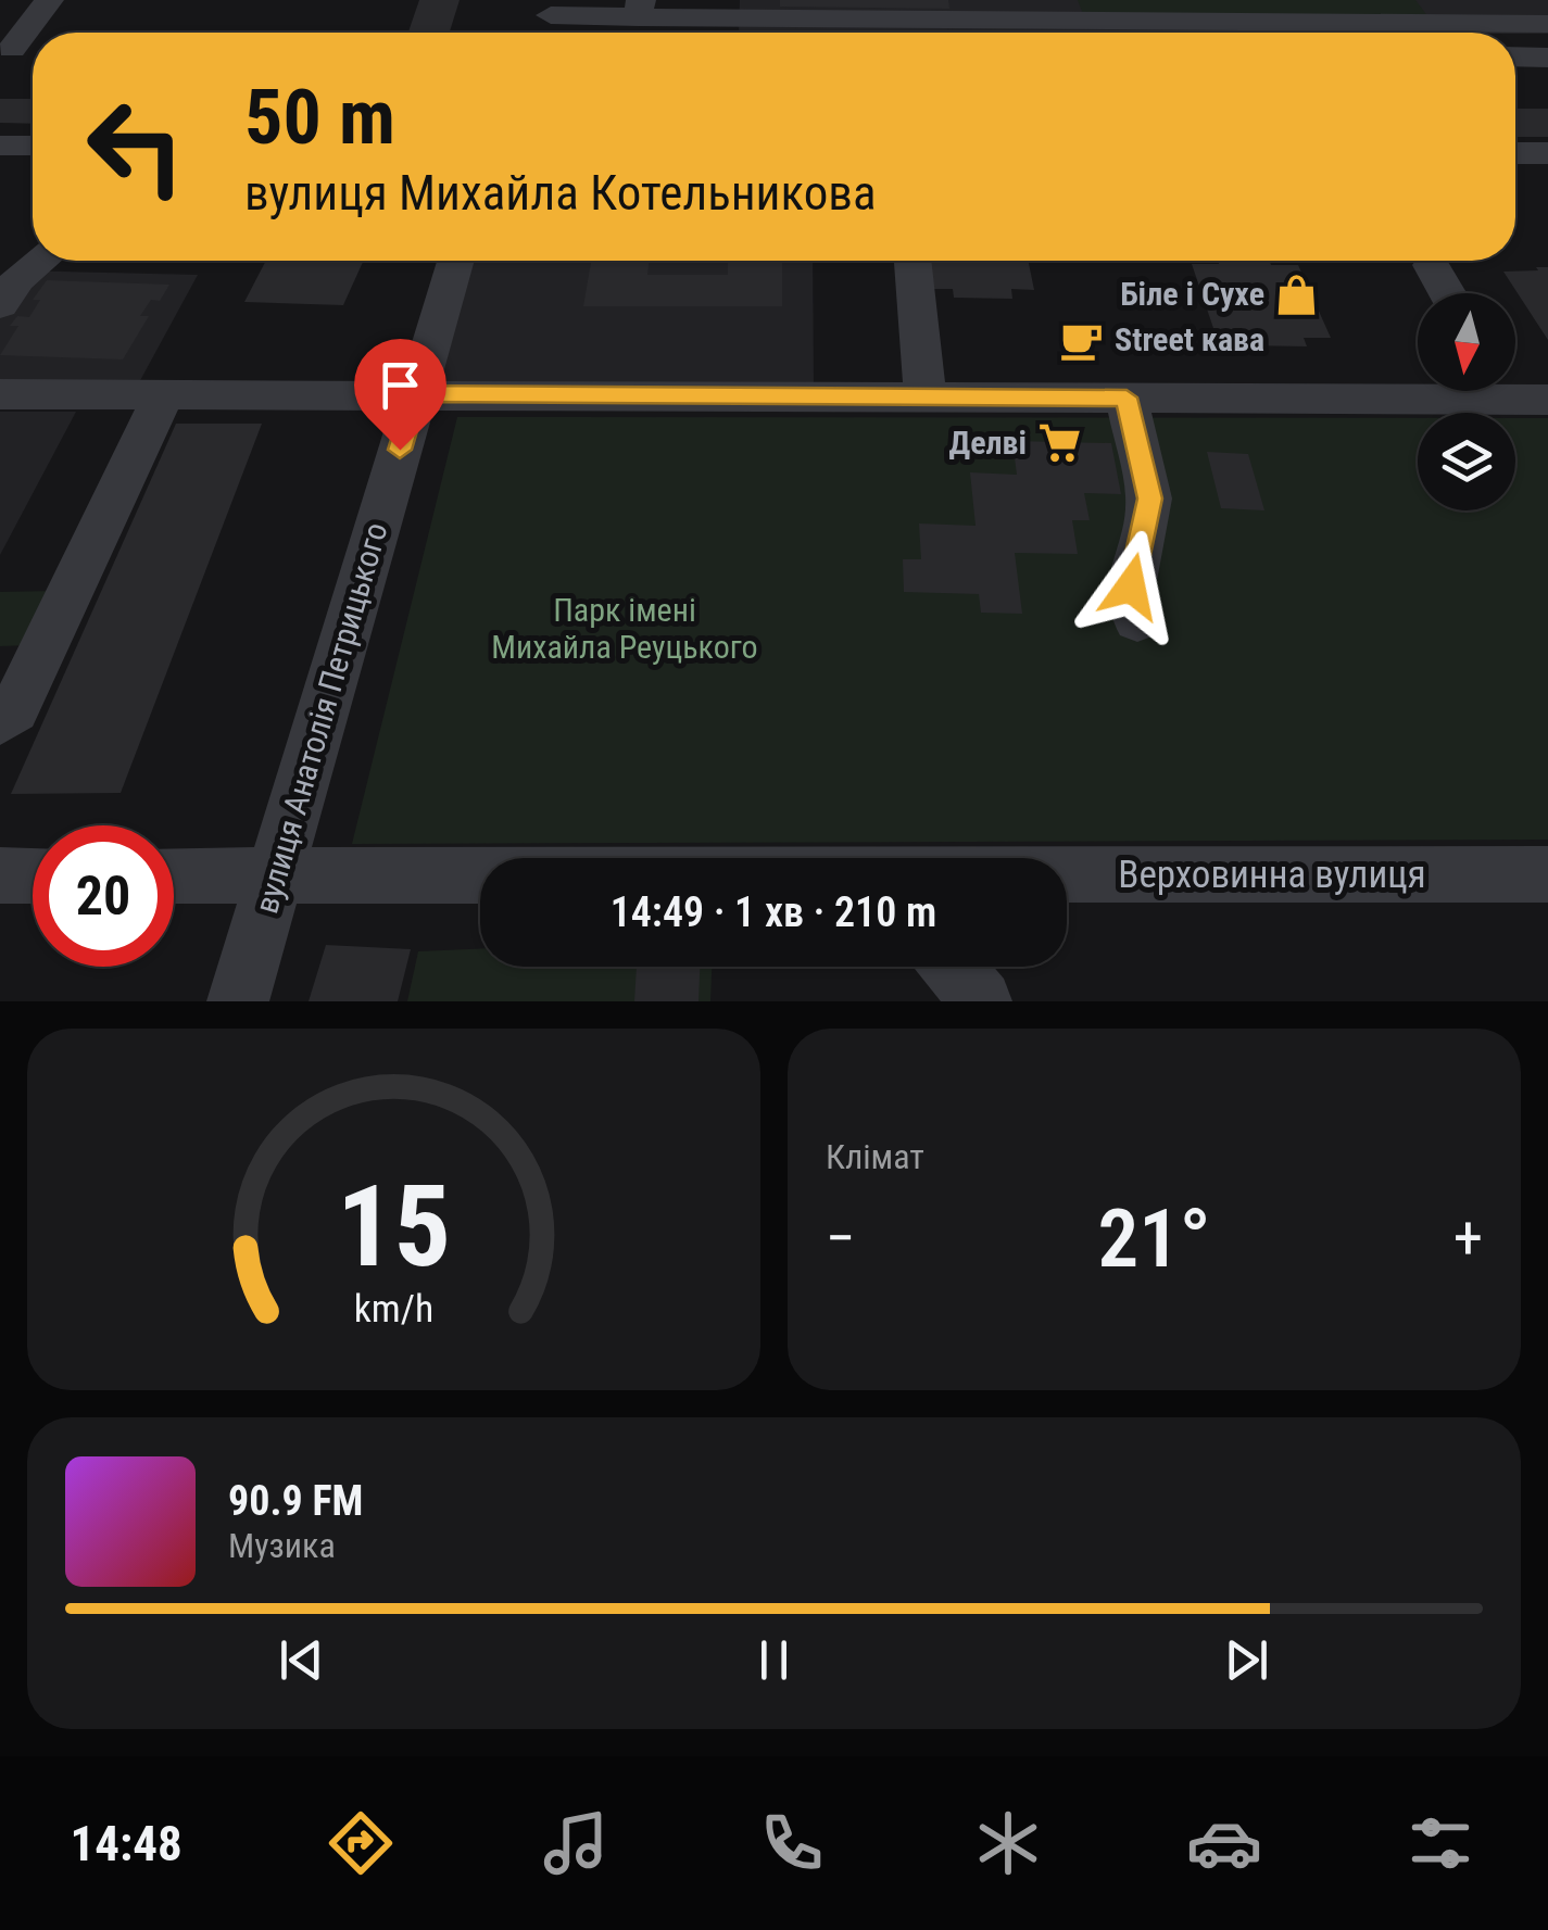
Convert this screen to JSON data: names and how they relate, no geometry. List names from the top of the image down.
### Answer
{
  "streets": {
    "street": ["вулиця Анатолія Петрицького", "Верховинна вулиця"]
  },
  "crossings": [
    ["вулиця Анатолія Петрицького", "Верховинна вулиця"]
  ],
  "parks": ["Парк імені Михайла Реуцького"],
  "places": {
    "shop": ["Біле і Сухе"],
    "cafe": ["Street кава"],
    "supermarket": ["Делві"]
  },
  "north": "bottom",
  "page": {
    "turn": ["50 m", "вулиця Михайла Котельникова"],
    "limit": "20",
    "trip": "14:49 · 1 хв · 210 m",
    "tile": "Клімат",
    "heat": ["−", "21°", "+"],
    "song": ["90.9 FM", "Музика"],
    "tabs": "14:48",
    "gauge": ["15", "km/h"]
  }
}
